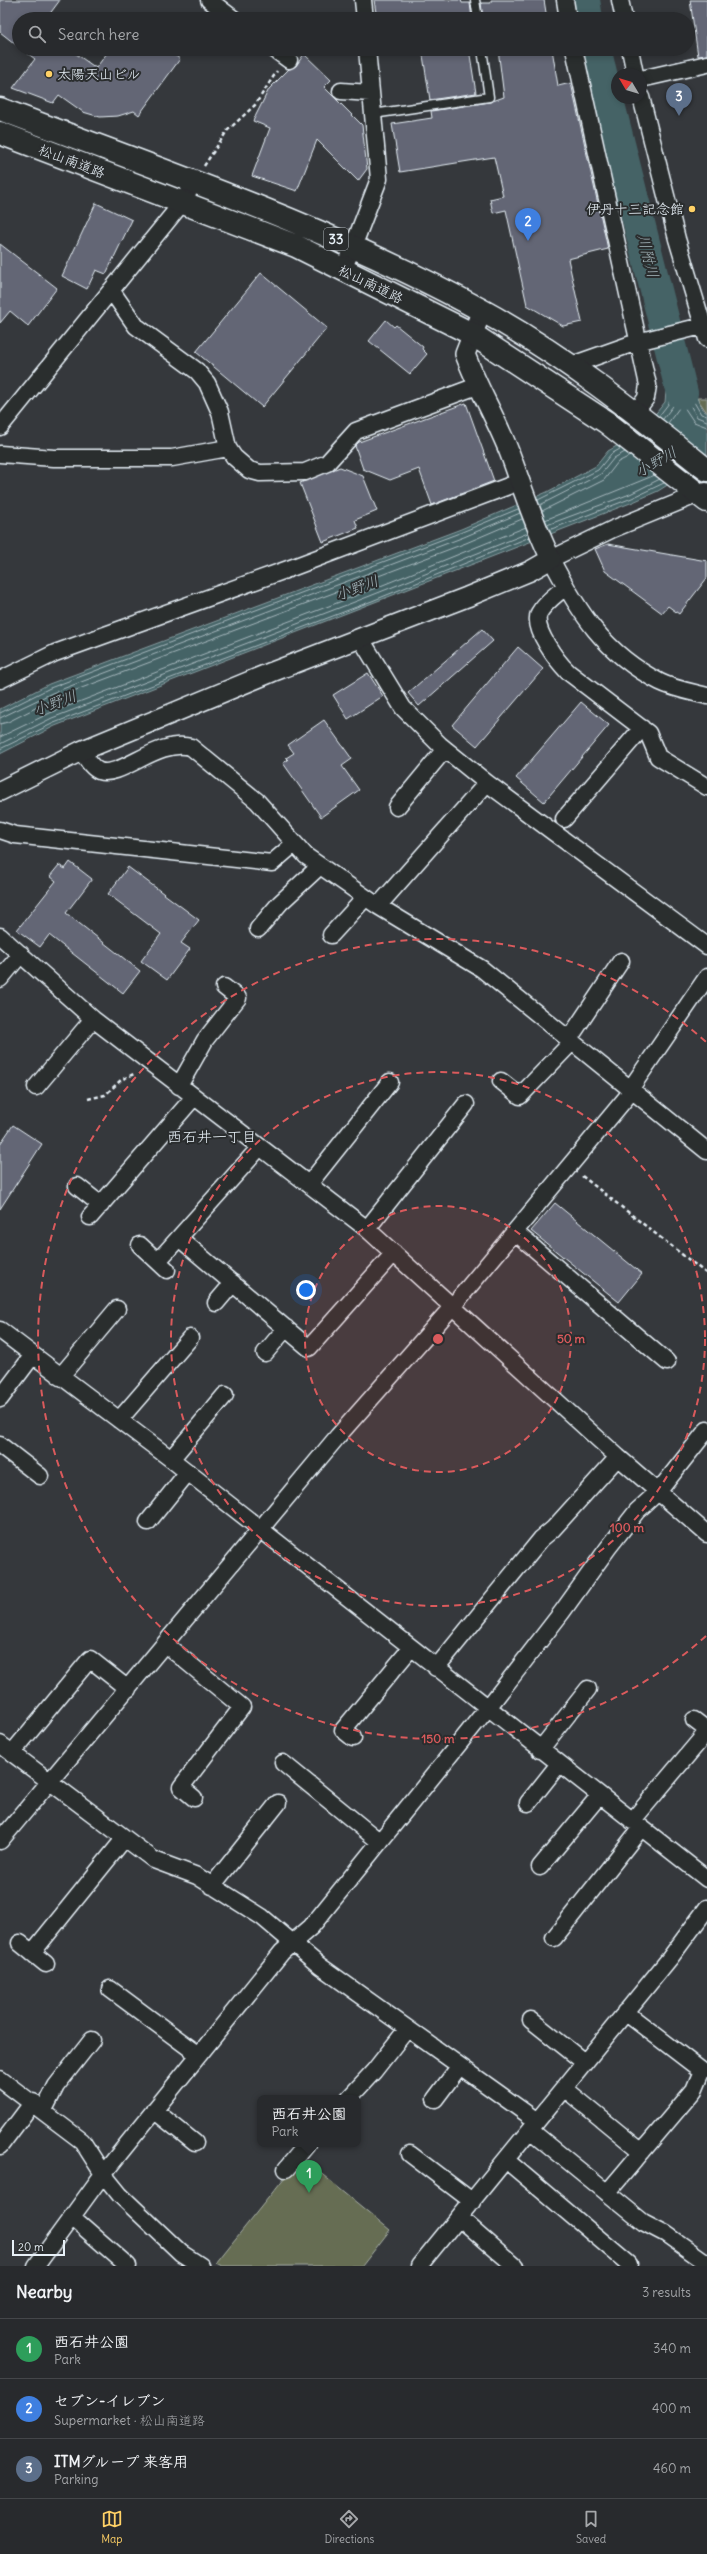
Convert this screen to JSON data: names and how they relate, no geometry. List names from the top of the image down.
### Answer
{
  "streets": {
    "highway": ["松山南道路", "33"]
  },
  "districts": ["西石井一丁目"],
  "water": ["川附川", "小野川"],
  "places": ["太陽天山ビル", "伊丹十三記念館"],
  "scale_bar": "20 m",
  "north": "top left",
  "page": {
    "search": "Search here",
    "pins": ["3", "2", "1"],
    "popup": ["西石井公園", "Park"],
    "scale": "20 m",
    "heading": ["Nearby", "3 results"],
    "list": [
      {
        "mark": "1",
        "name": "西石井公園",
        "note": "Park",
        "value": "340 m"
      },
      {
        "mark": "2",
        "name": "セブン-イレブン",
        "note": "Supermarket · 松山南道路",
        "value": "400 m"
      },
      {
        "mark": "3",
        "name": "ITMグループ 来客用",
        "note": "Parking",
        "value": "460 m"
      }
    ],
    "nav": ["Map", "Directions", "Saved"]
  },
  "rings": ["50 m", "100 m", "150 m"]
}
